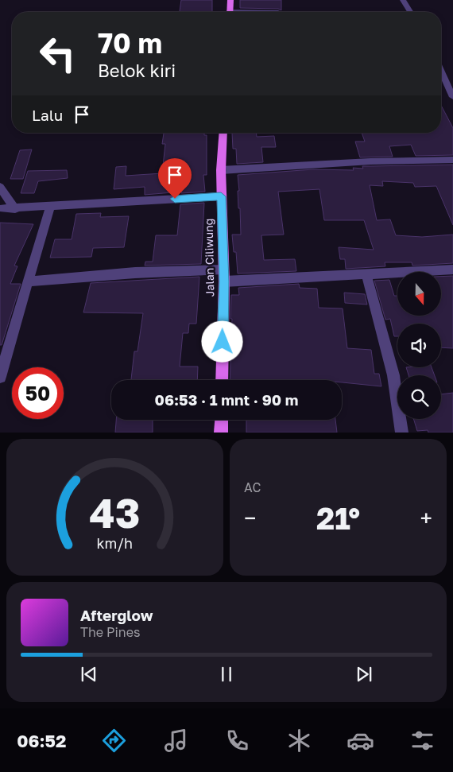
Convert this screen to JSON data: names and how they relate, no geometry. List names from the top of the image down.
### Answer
{
  "streets": {
    "main road": ["Jalan Ciliwung"]
  },
  "north": "bottom",
  "page": {
    "turn": ["70 m", "Belok kiri"],
    "then": "Lalu",
    "limit": "50",
    "trip": "06:53 · 1 mnt · 90 m",
    "tile": "AC",
    "heat": ["−", "21°", "+"],
    "song": ["Afterglow", "The Pines"],
    "tabs": "06:52",
    "gauge": ["43", "km/h"]
  }
}
